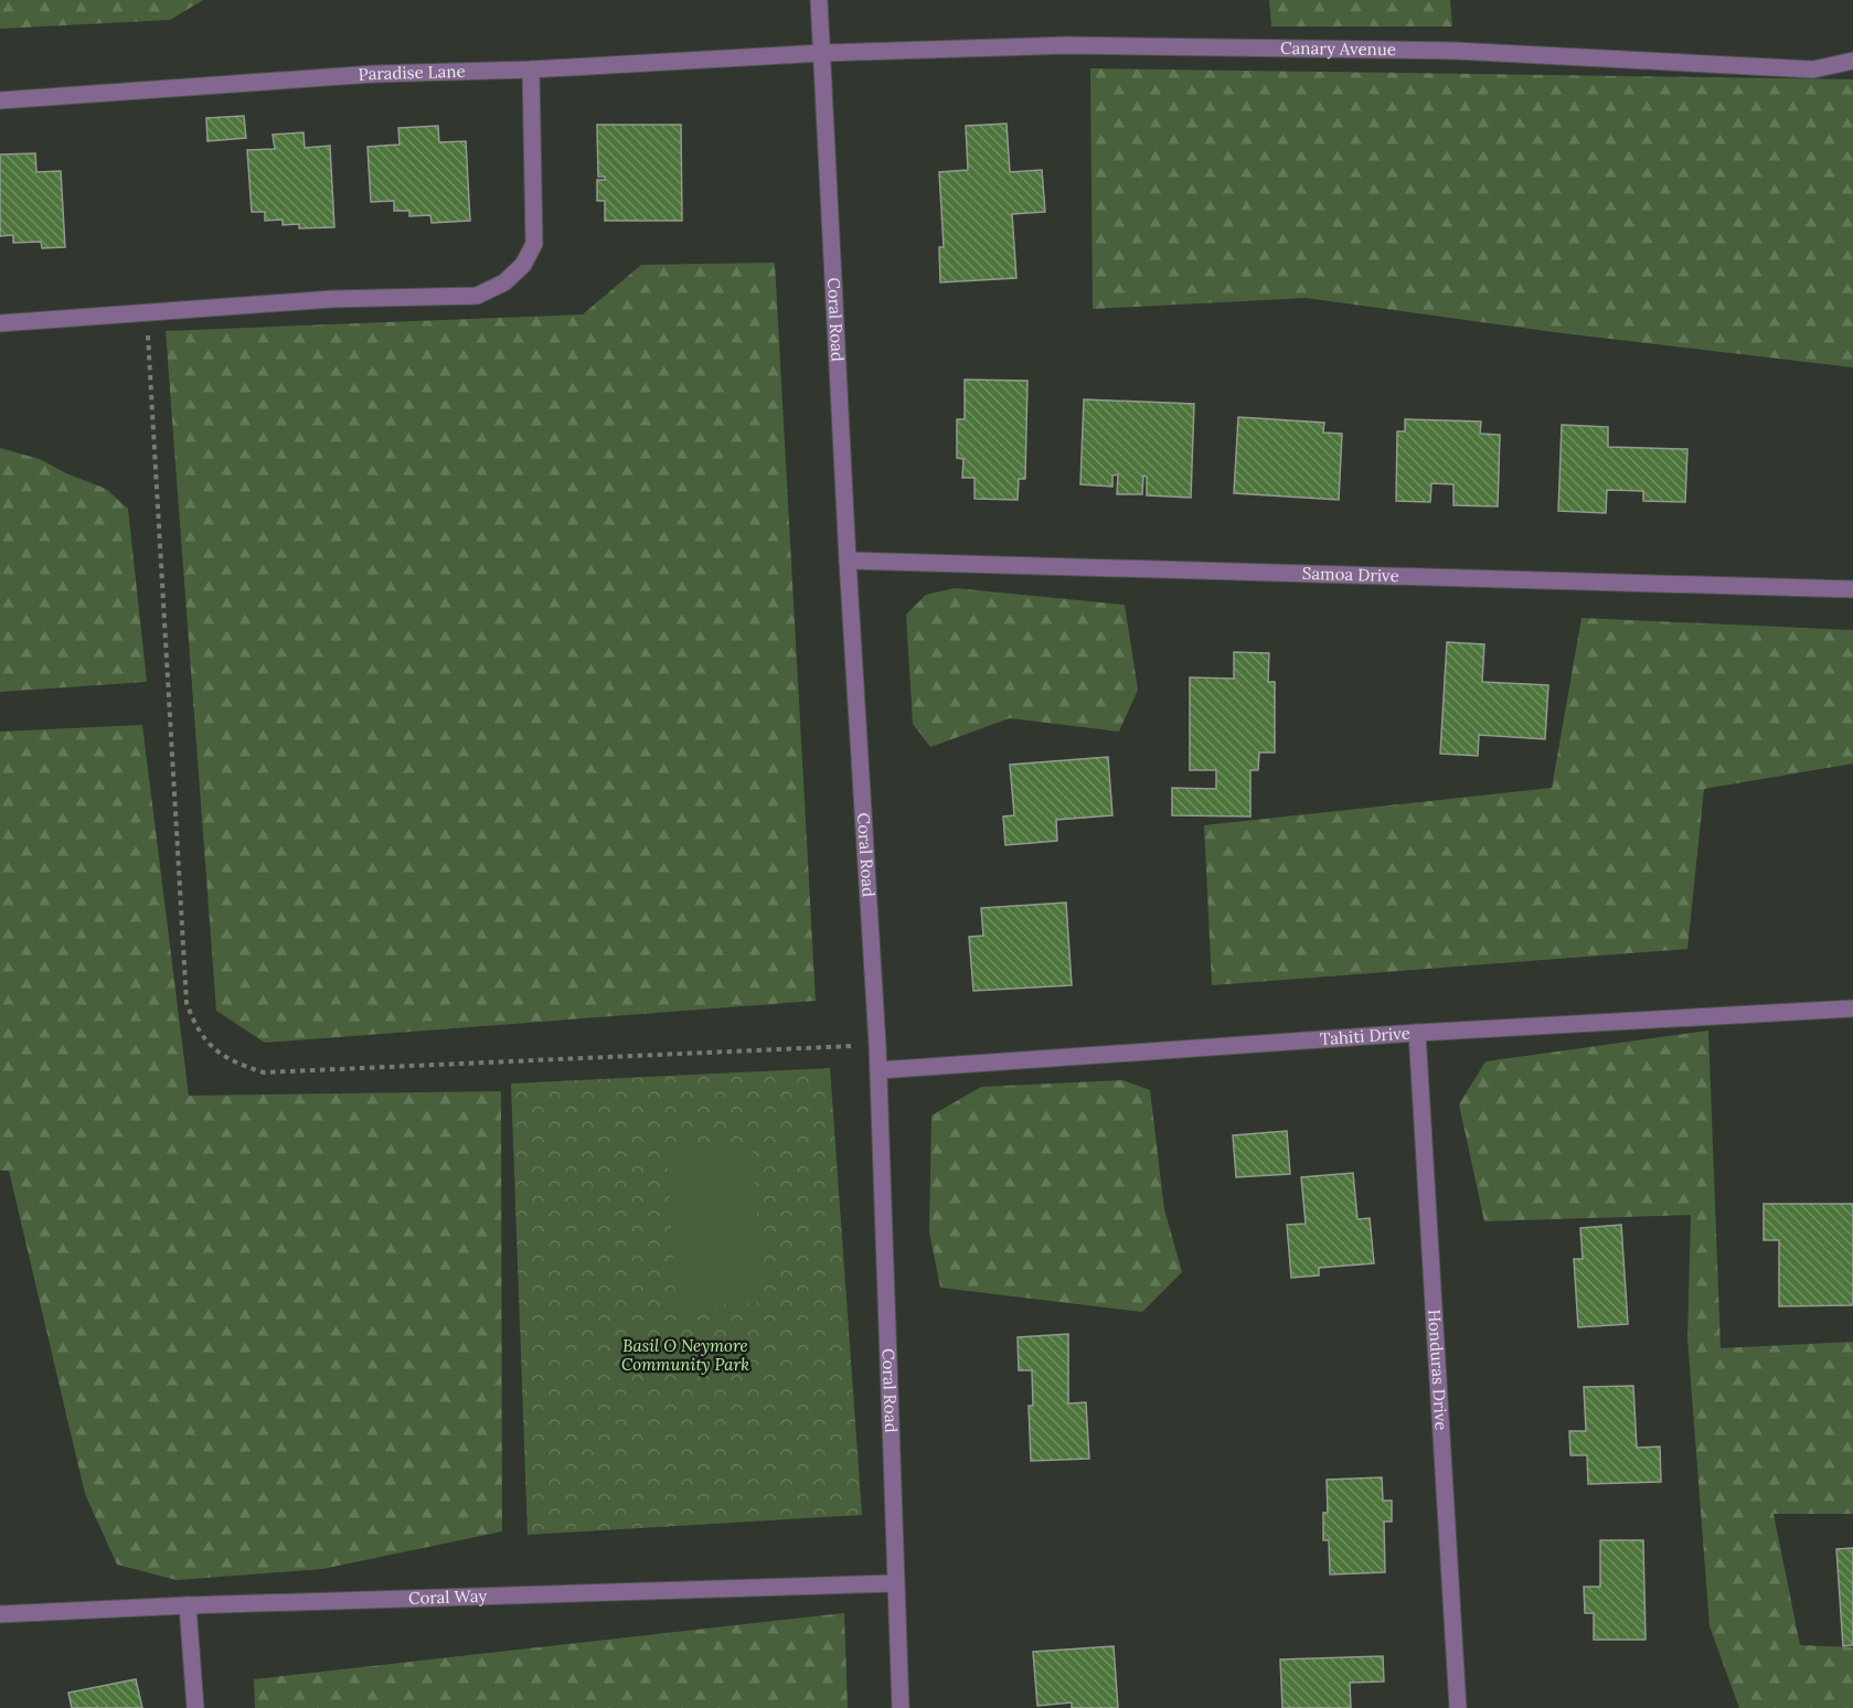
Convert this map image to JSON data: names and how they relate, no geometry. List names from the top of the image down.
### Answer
{
  "streets": {
    "street": [
      "Canary Avenue",
      "Paradise Lane",
      "Coral Road",
      "Samoa Drive",
      "Tahiti Drive",
      "Honduras Drive",
      "Coral Way"
    ]
  },
  "crossings": [
    ["Canary Avenue", "Paradise Lane"],
    ["Canary Avenue", "Coral Road"],
    ["Paradise Lane", "Coral Road"],
    ["Coral Road", "Samoa Drive"],
    ["Coral Road", "Tahiti Drive"],
    ["Coral Road", "Coral Way"],
    ["Tahiti Drive", "Honduras Drive"]
  ],
  "parks": ["Basil O Neymore Community Park"]
}
